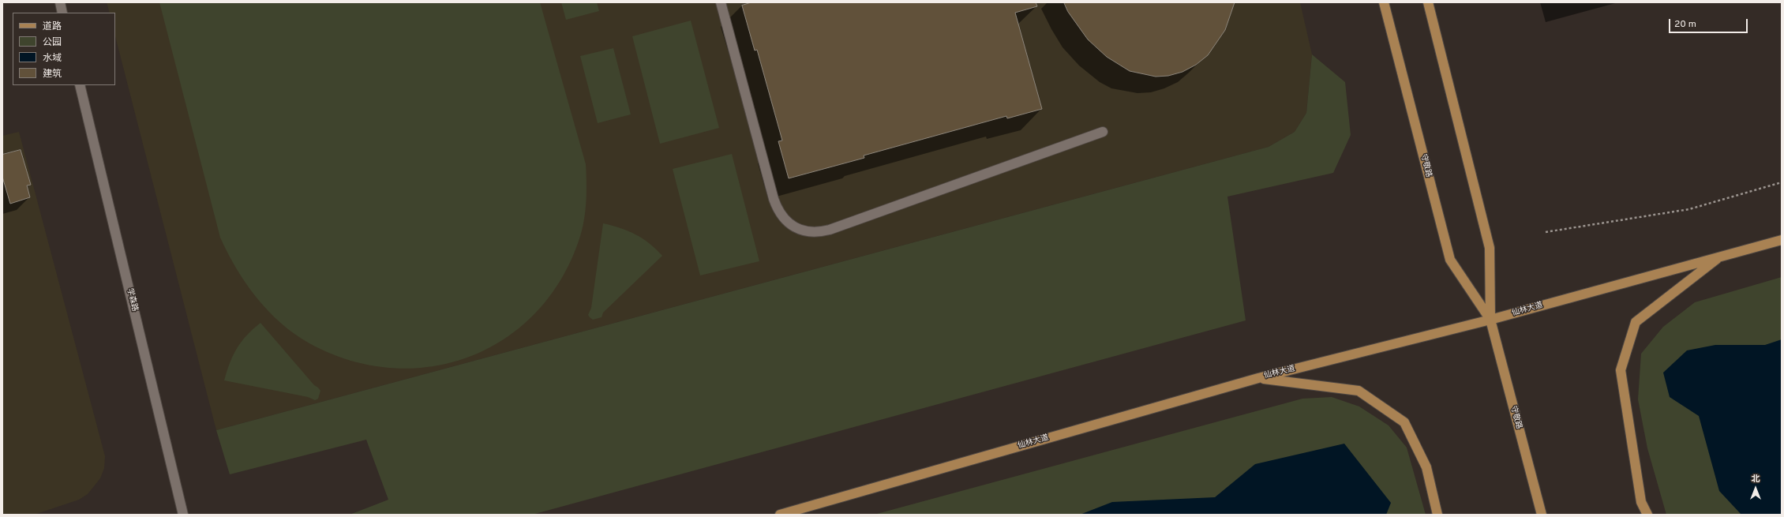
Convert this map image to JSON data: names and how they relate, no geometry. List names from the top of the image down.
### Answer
{
  "streets": {
    "main road": ["守敬路", "仙林大道"],
    "street": ["学森路"]
  },
  "crossings": [
    ["守敬路", "仙林大道"]
  ],
  "legend": [
    "道路",
    "公园",
    "水域",
    "建筑"
  ],
  "scale_bar": "20 m",
  "north": "top"
}
